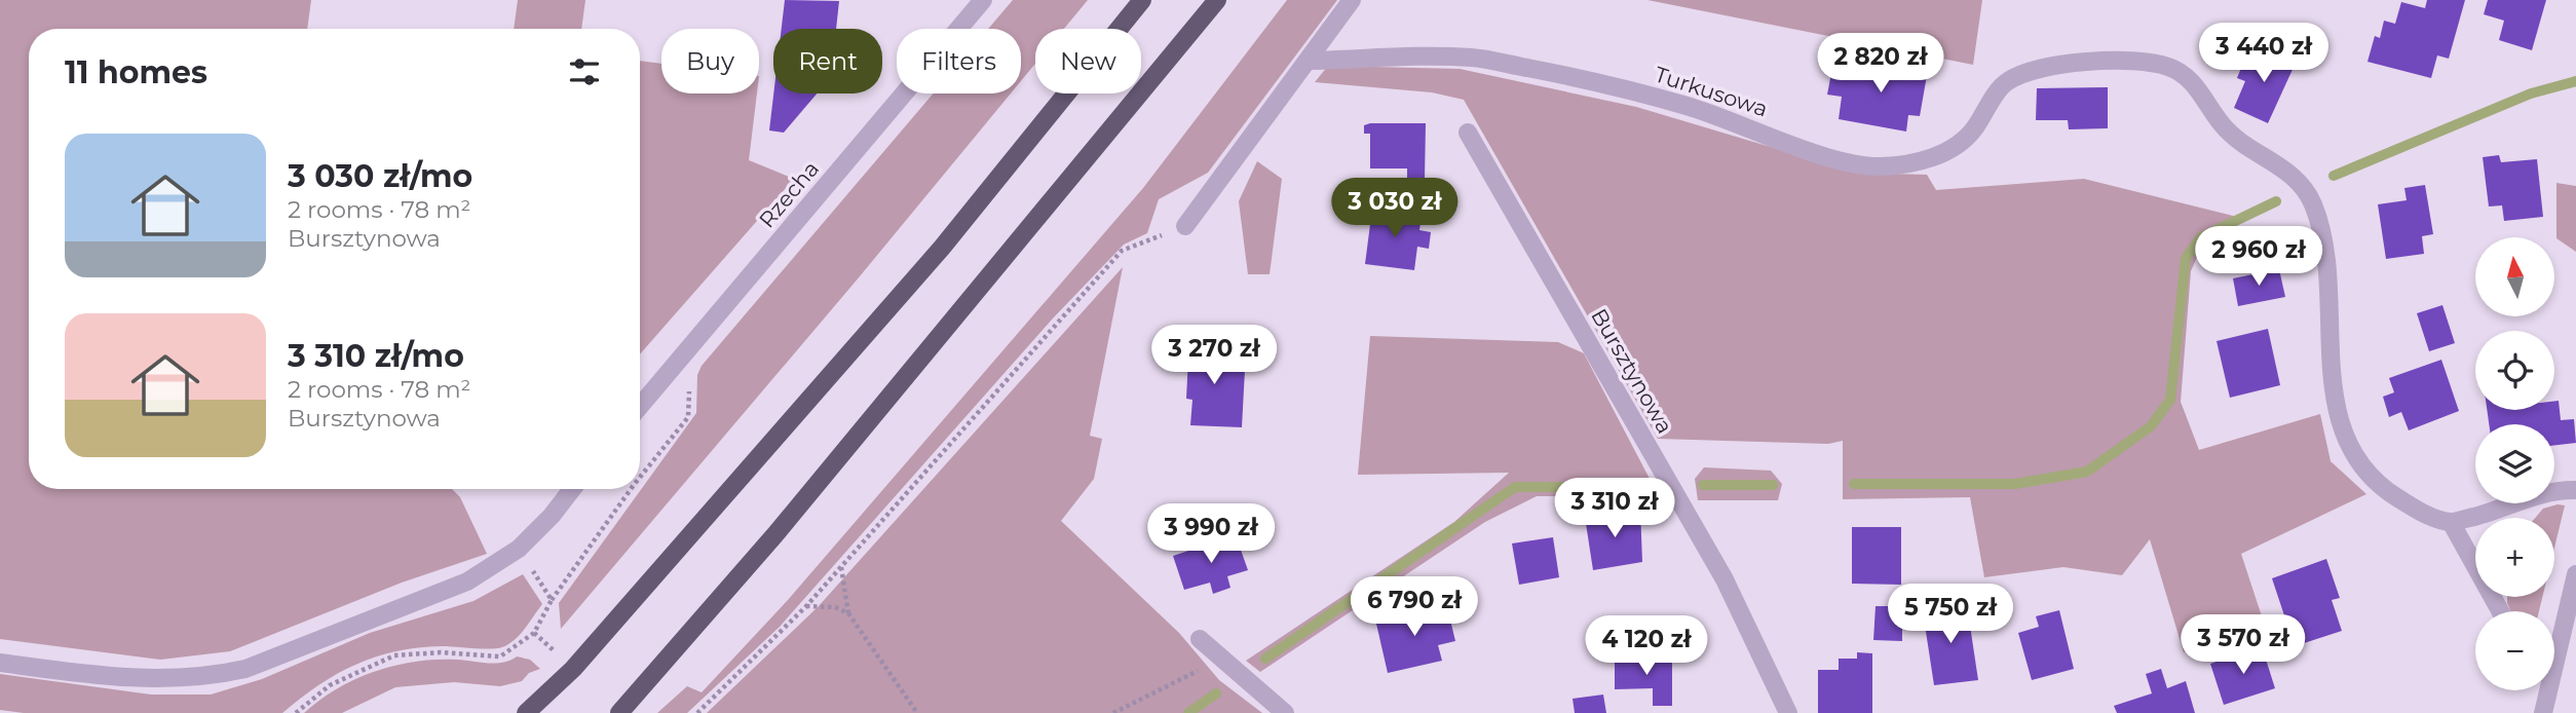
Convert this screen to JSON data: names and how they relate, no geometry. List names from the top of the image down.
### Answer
{
  "streets": {
    "street": ["Turkusowa", "Rzecha", "Bursztynowa"]
  },
  "north": "top",
  "page": {
    "price": [
      "3 440 zł",
      "2 820 zł",
      "3 030 zł",
      "2 960 zł",
      "3 270 zł",
      "3 310 zł",
      "3 990 zł",
      "6 790 zł",
      "5 750 zł",
      "3 570 zł",
      "4 120 zł"
    ],
    "chip": [
      "Buy",
      "Rent",
      "Filters",
      "New"
    ],
    "heading": "11 homes",
    "list": [
      {
        "name": "3 030 zł/mo",
        "note": "2 rooms · 78 m² · Bursztynowa"
      },
      {
        "name": "3 310 zł/mo",
        "note": "2 rooms · 78 m² · Bursztynowa"
      }
    ],
    "map_buttons": ["+", "−"]
  }
}
